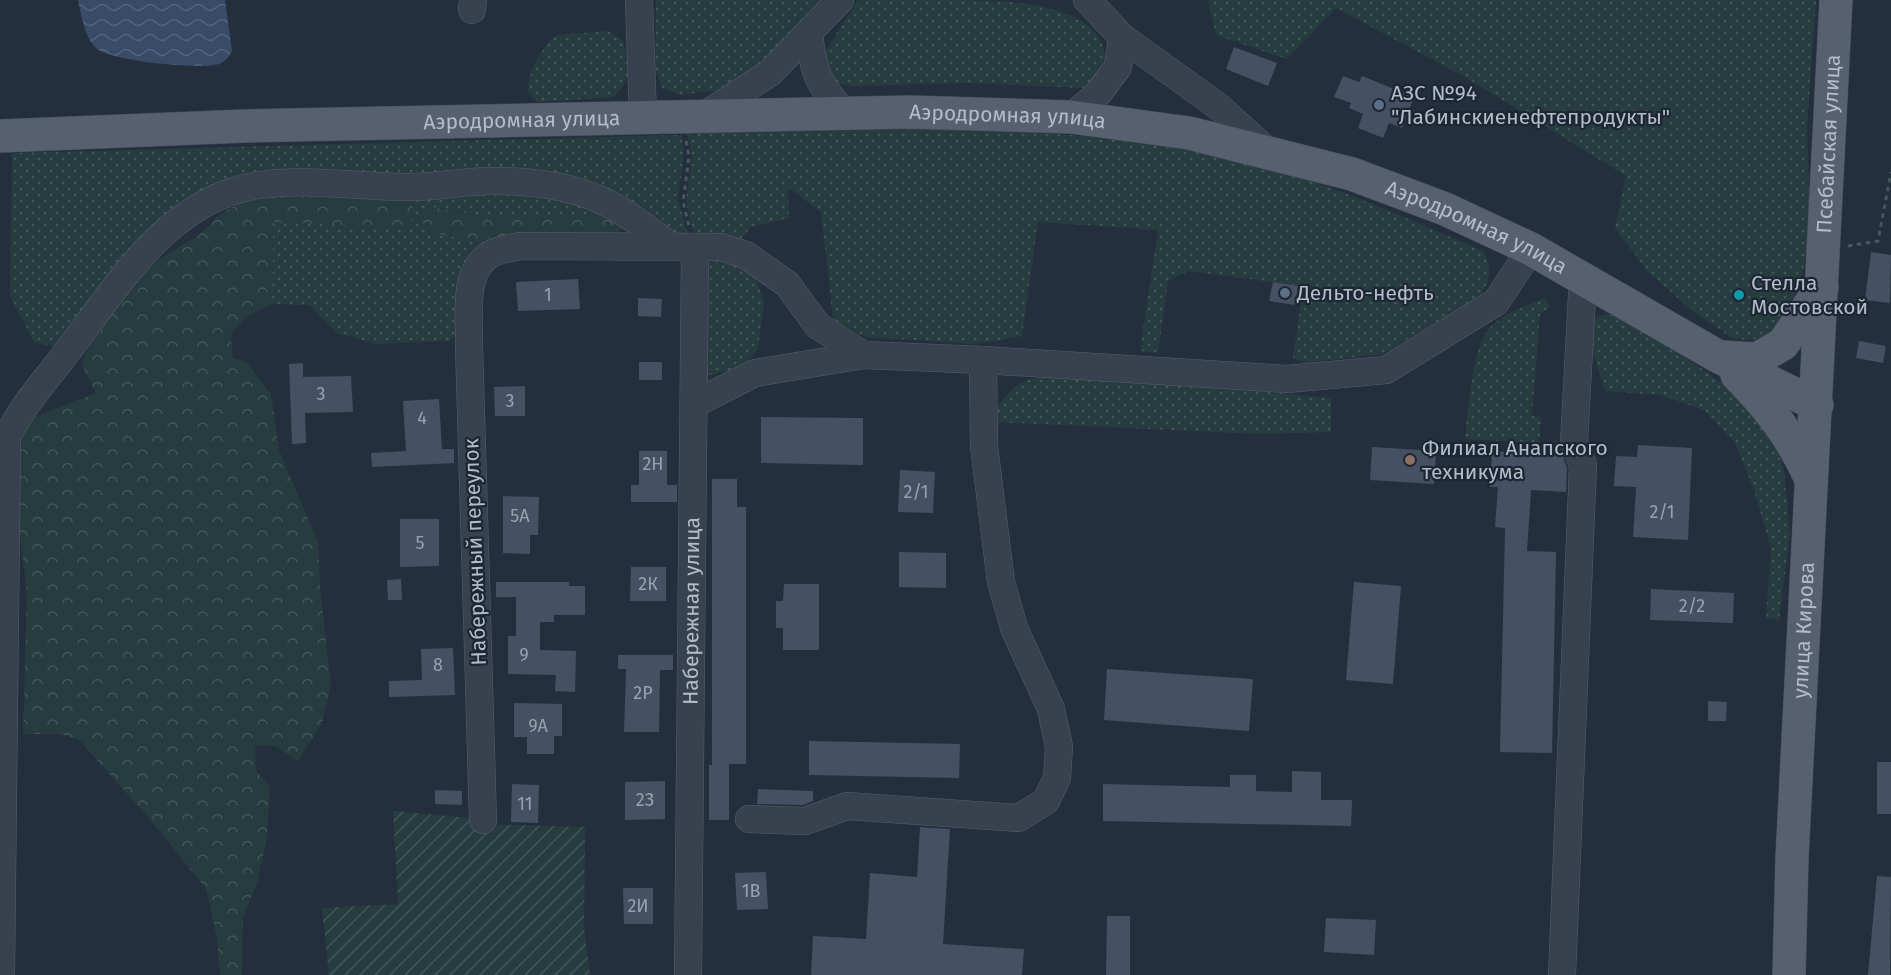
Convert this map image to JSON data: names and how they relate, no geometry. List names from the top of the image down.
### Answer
{
  "streets": {
    "main road": ["Аэродромная улица", "Псебайская улица", "улица Кирова"],
    "street": ["Набережный переулок", "Набережная улица"]
  },
  "crossings": [
    ["Аэродромная улица", "Псебайская улица"],
    ["Аэродромная улица", "улица Кирова"],
    ["Псебайская улица", "улица Кирова"],
    ["Набережный переулок", "Набережная улица"]
  ],
  "places": [
    "АЗС №94 \"Лабинскиенефтепродукты\"",
    "Дельто-нефть",
    "Стелла Мостовской",
    "Филиал Анапского техникума"
  ],
  "house_numbers": [
    "1",
    "3",
    "3",
    "4",
    "2Н",
    "2/1",
    "2/1",
    "5А",
    "5",
    "2К",
    "2/2",
    "9",
    "8",
    "2Р",
    "9А",
    "2З",
    "11",
    "1В",
    "2И"
  ]
}
